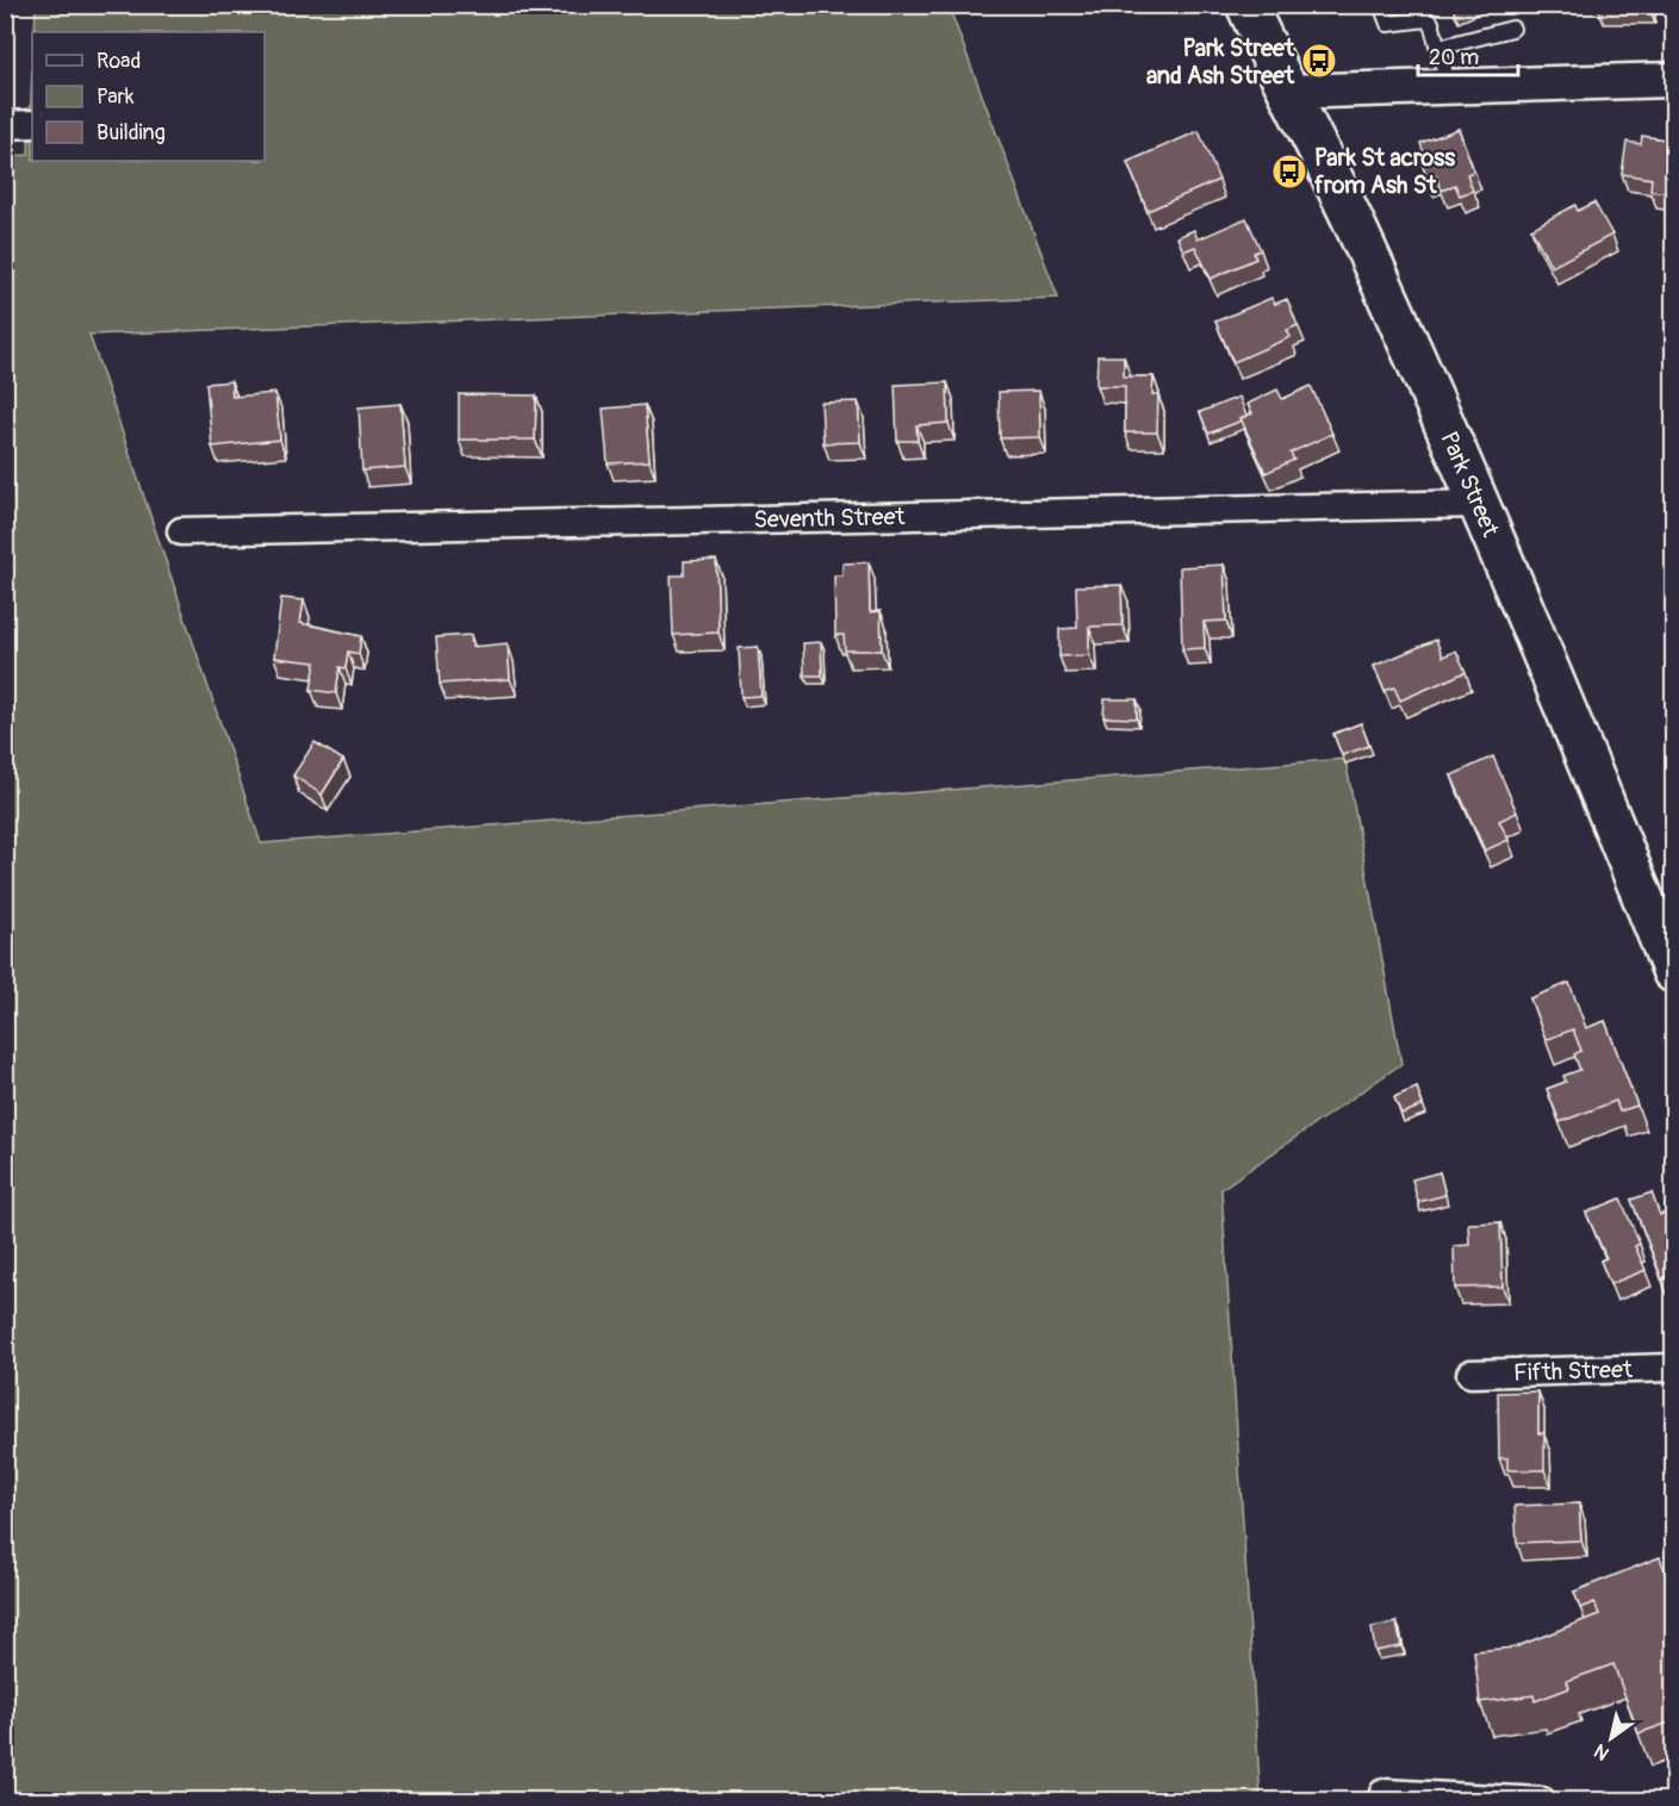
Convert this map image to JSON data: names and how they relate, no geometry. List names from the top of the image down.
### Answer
{
  "streets": {
    "main road": ["Park Street"],
    "street": ["Seventh Street", "Fifth Street"]
  },
  "crossings": [
    ["Park Street", "Seventh Street"]
  ],
  "places": {
    "bus stop": ["Park Street and Ash Street", "Park St across from Ash St"]
  },
  "legend": ["Road", "Park", "Building"],
  "scale_bar": "20 m",
  "north": "bottom left"
}
